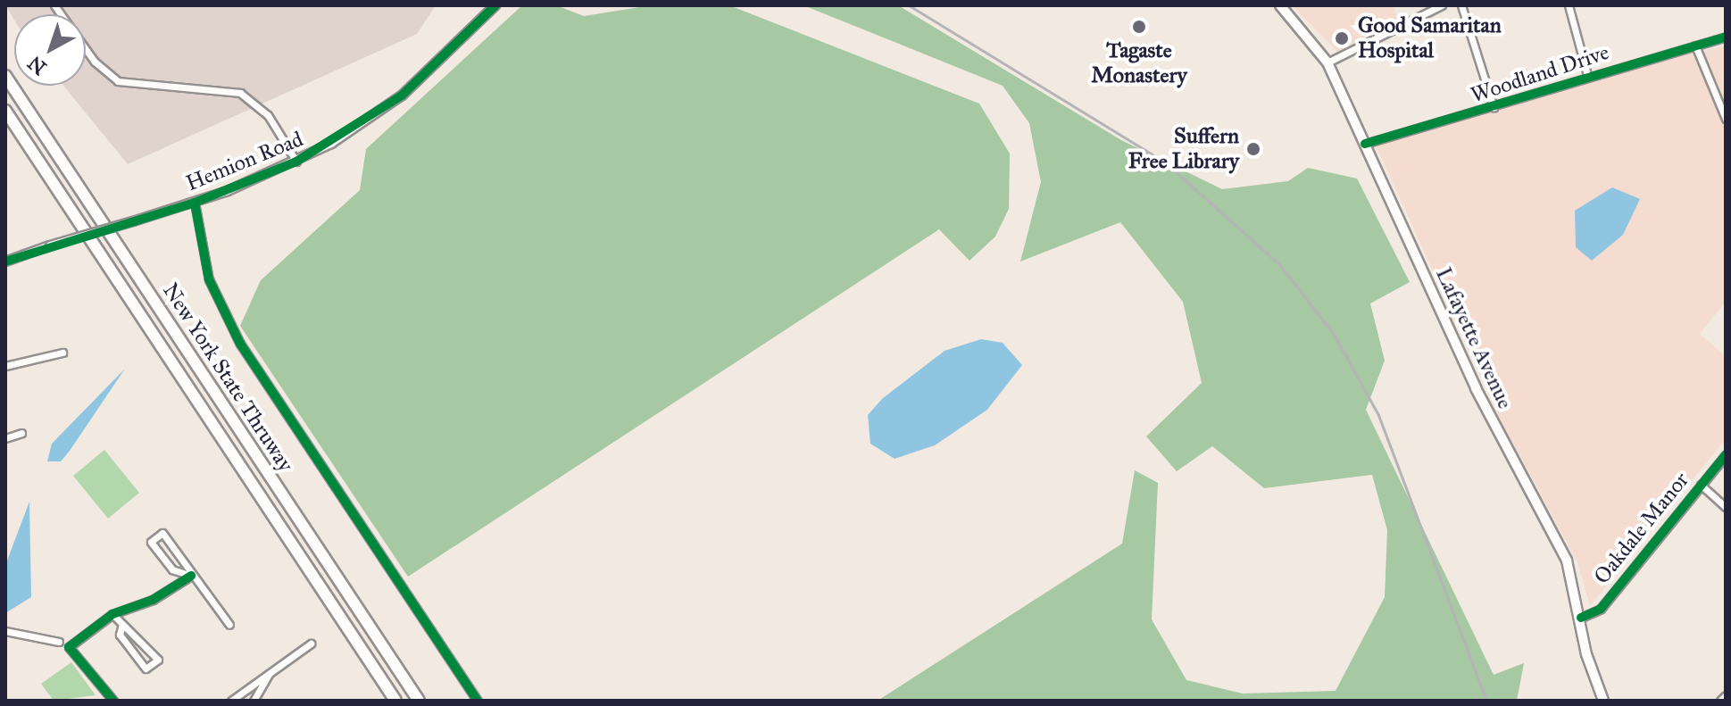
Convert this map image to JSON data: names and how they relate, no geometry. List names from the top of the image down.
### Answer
{
  "streets": {
    "highway": ["New York State Thruway"],
    "main road": ["Lafayette Avenue"],
    "street": ["Woodland Drive", "Hemion Road", "Oakdale Manor"]
  },
  "crossings": [
    ["Woodland Drive", "Lafayette Avenue"],
    ["Lafayette Avenue", "Oakdale Manor"]
  ],
  "places": ["Tagaste Monastery", "Good Samaritan Hospital", "Suffern Free Library"],
  "north": "bottom left"
}
